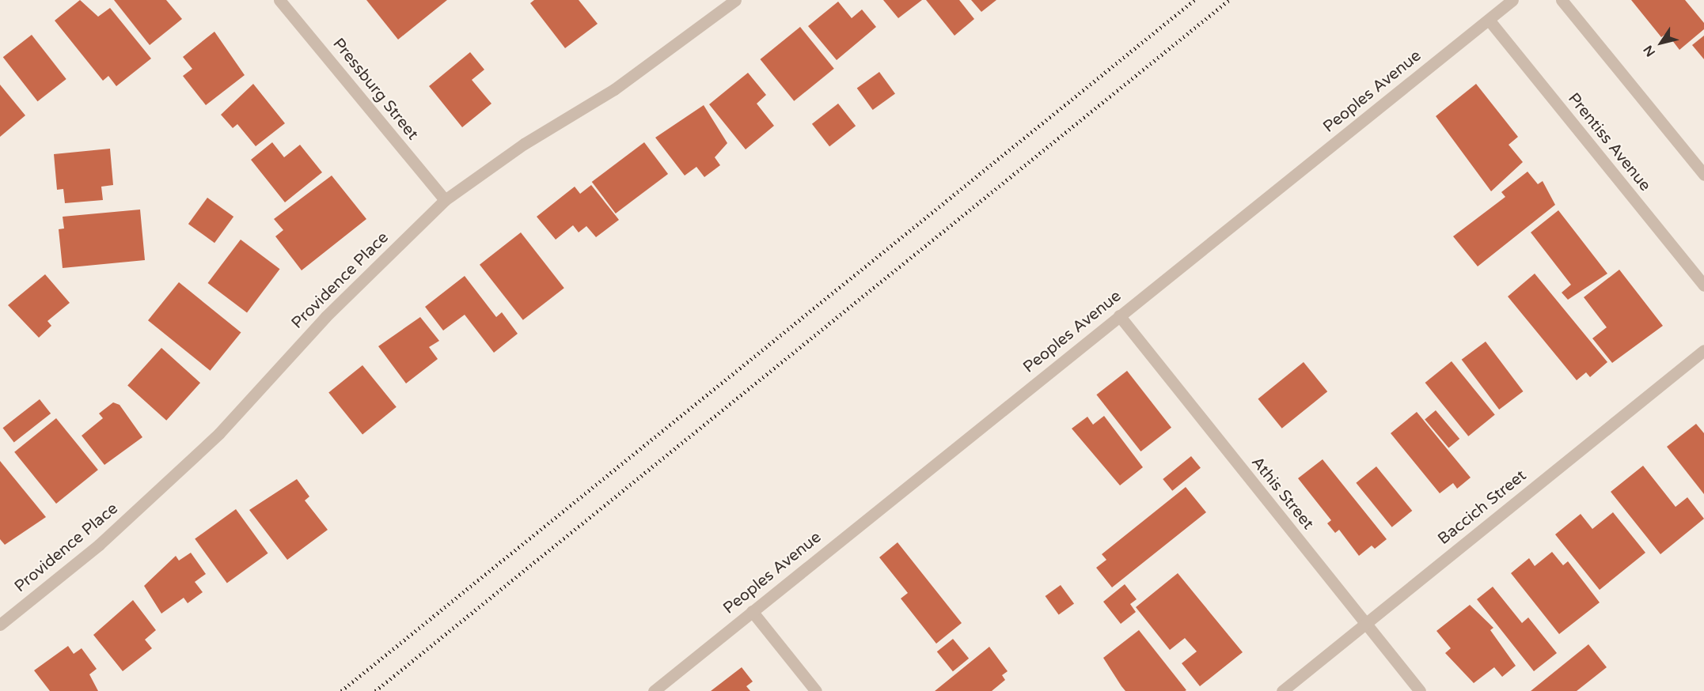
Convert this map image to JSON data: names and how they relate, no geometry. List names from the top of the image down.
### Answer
{
  "streets": {
    "street": [
      "Pressburg Street",
      "Peoples Avenue",
      "Prentiss Avenue",
      "Providence Place",
      "Athis Street",
      "Baccich Street"
    ]
  },
  "crossings": [
    ["Pressburg Street", "Providence Place"],
    ["Peoples Avenue", "Prentiss Avenue"],
    ["Peoples Avenue", "Athis Street"],
    ["Athis Street", "Baccich Street"]
  ],
  "north": "bottom left"
}
